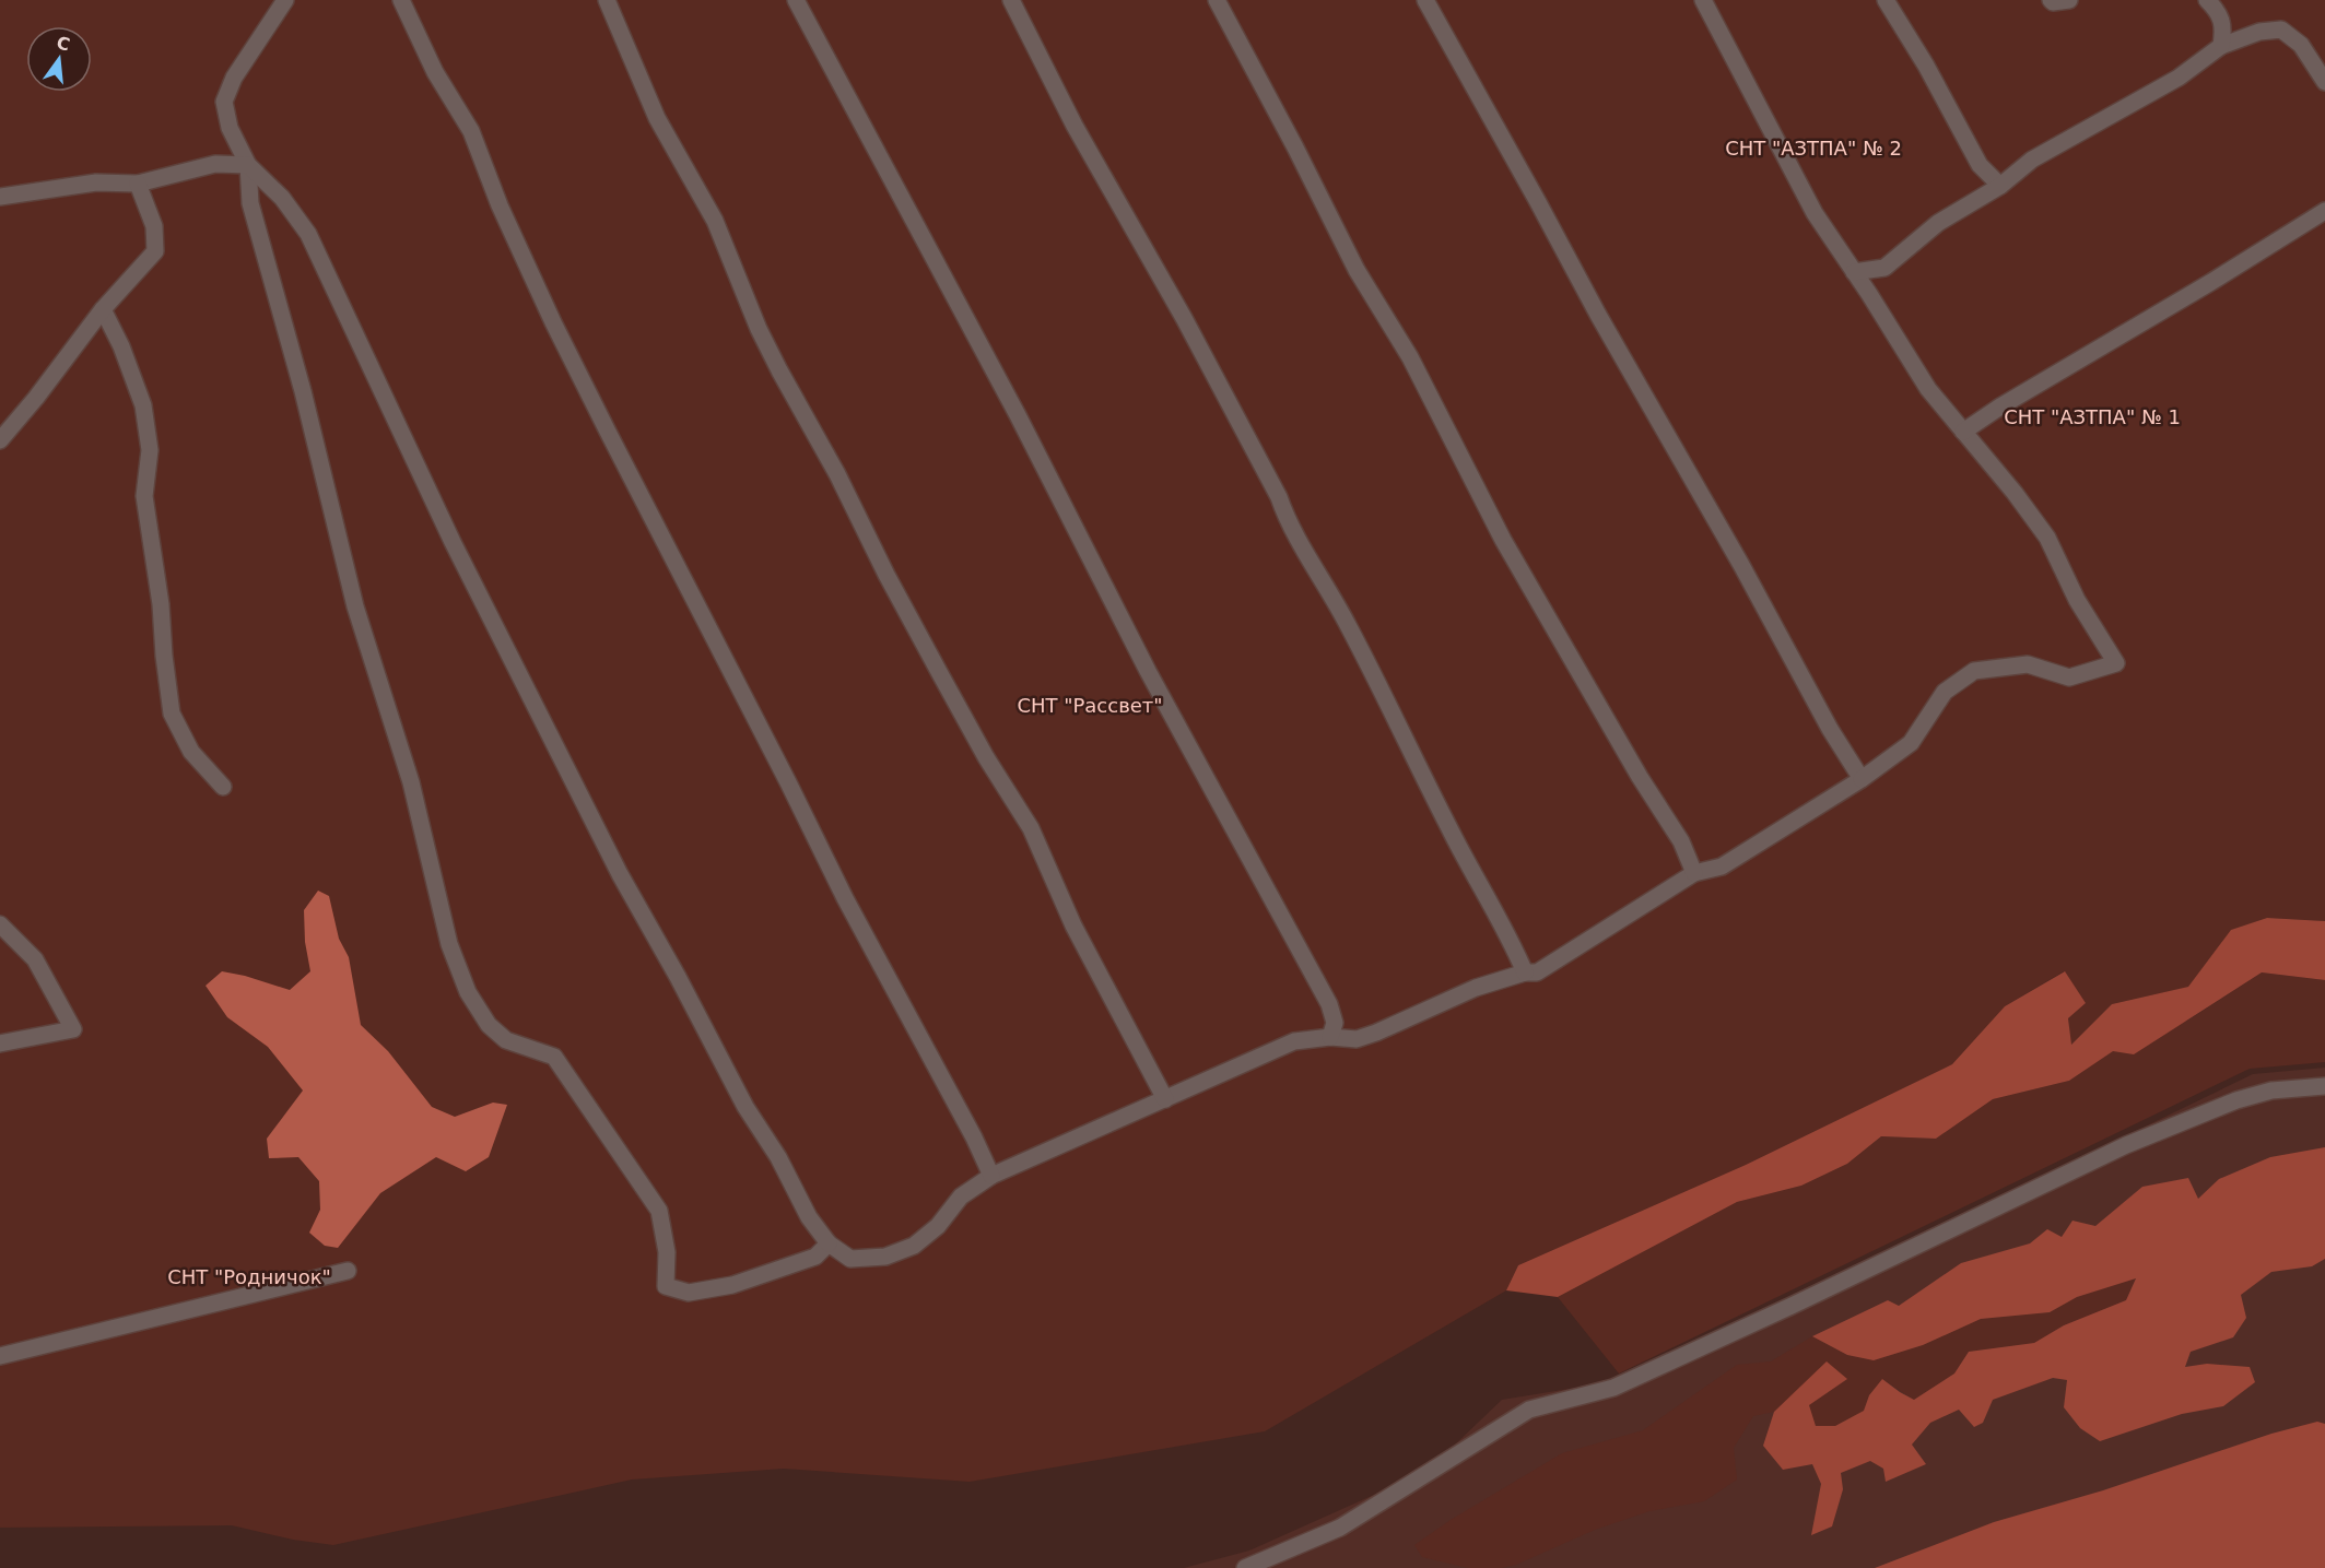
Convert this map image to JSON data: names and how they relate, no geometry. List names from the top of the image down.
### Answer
{
  "parks": [
    "СНТ \"АЗТПА\" № 2",
    "СНТ \"АЗТПА\" № 1",
    "СНТ \"Рассвет\"",
    "СНТ \"Родничок\""
  ],
  "north": "top"
}
